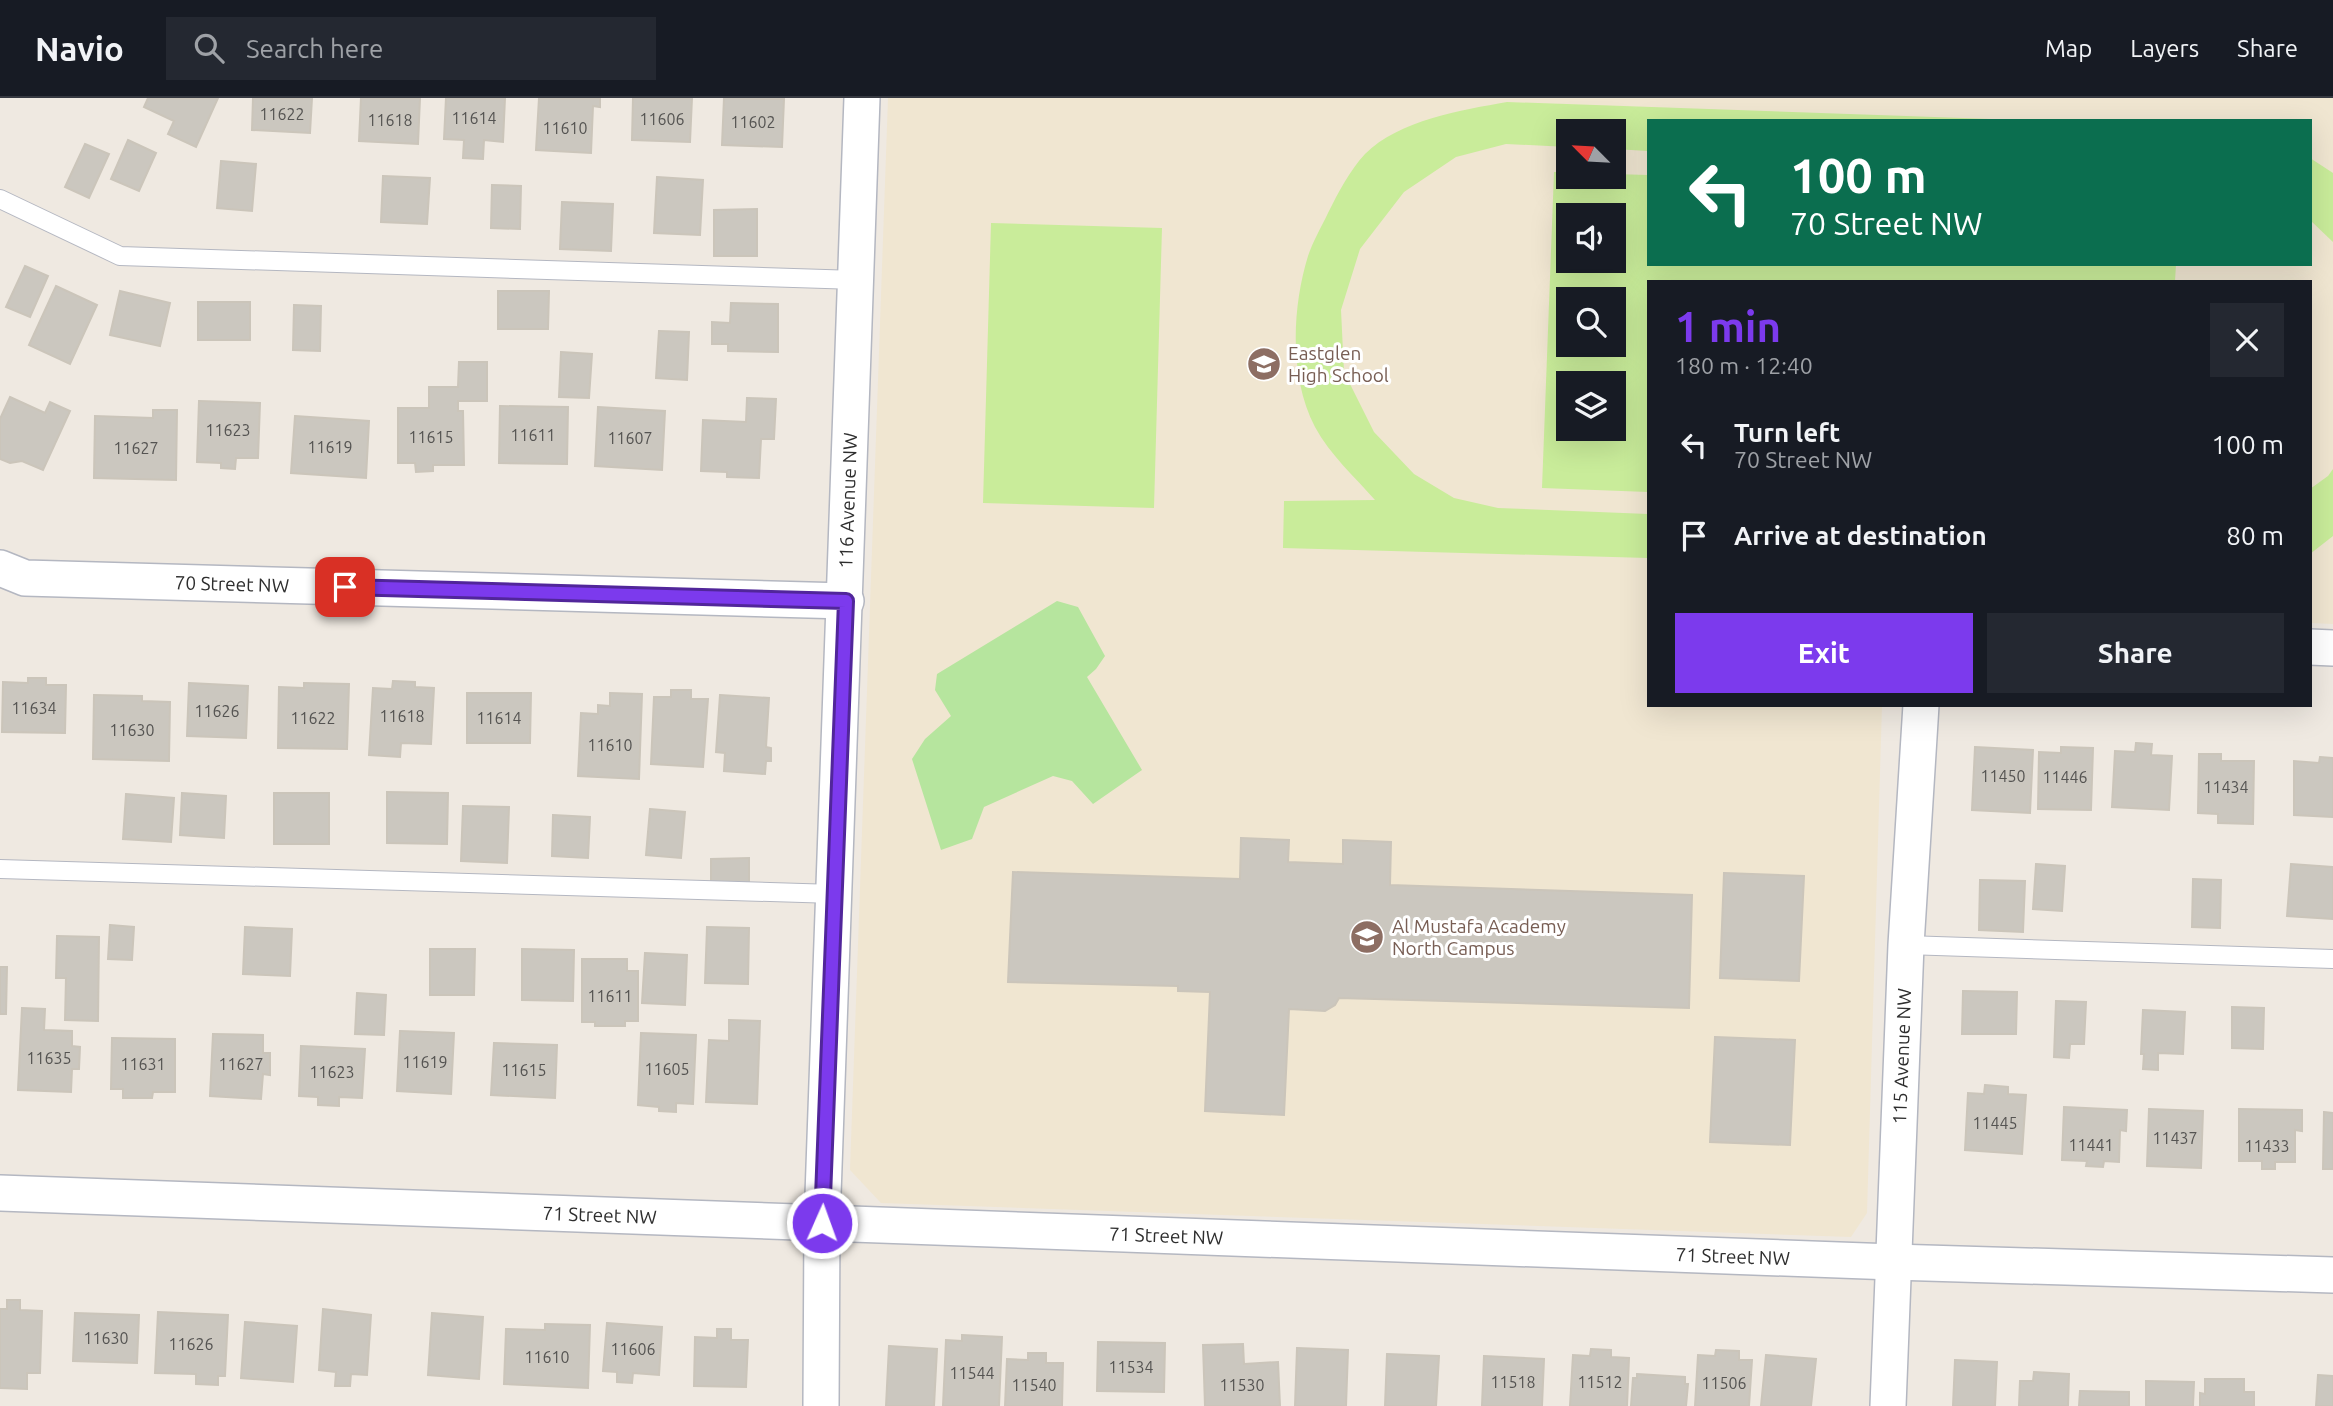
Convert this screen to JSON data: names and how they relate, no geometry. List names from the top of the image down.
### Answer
{
  "streets": {
    "street": [
      "116 Avenue NW",
      "70 Street NW",
      "115 Avenue NW",
      "71 Street NW"
    ]
  },
  "crossings": [
    ["116 Avenue NW", "70 Street NW"],
    ["116 Avenue NW", "71 Street NW"],
    ["115 Avenue NW", "71 Street NW"]
  ],
  "places": {
    "school or university": ["Eastglen High School", "Al Mustafa Academy North Campus"]
  },
  "house_numbers": [
    "11622",
    "11614",
    "11606",
    "11618",
    "11602",
    "11610",
    "11623",
    "11611",
    "11615",
    "11607",
    "11619",
    "11627",
    "11634",
    "11626",
    "11618",
    "11622",
    "11614",
    "11630",
    "11610",
    "11450",
    "11446",
    "11434",
    "11611",
    "11635",
    "11619",
    "11631",
    "11627",
    "11605",
    "11615",
    "11623",
    "11445",
    "11437",
    "11441",
    "11433",
    "11630",
    "11626",
    "11606",
    "11610",
    "11534",
    "11544",
    "11518",
    "11512",
    "11506",
    "11540",
    "11530"
  ],
  "north": "top left",
  "page": {
    "header": "Navio",
    "search": "Search here",
    "nav": ["Map", "Layers", "Share"],
    "turn": ["100 m", "70 Street NW"],
    "heading": ["1 min", "180 m · 12:40"],
    "list": [
      {
        "name": "Turn left",
        "note": "70 Street NW",
        "value": "100 m"
      },
      {
        "name": "Arrive at destination",
        "value": "80 m"
      }
    ],
    "buttons": ["Exit", "Share"]
  }
}
